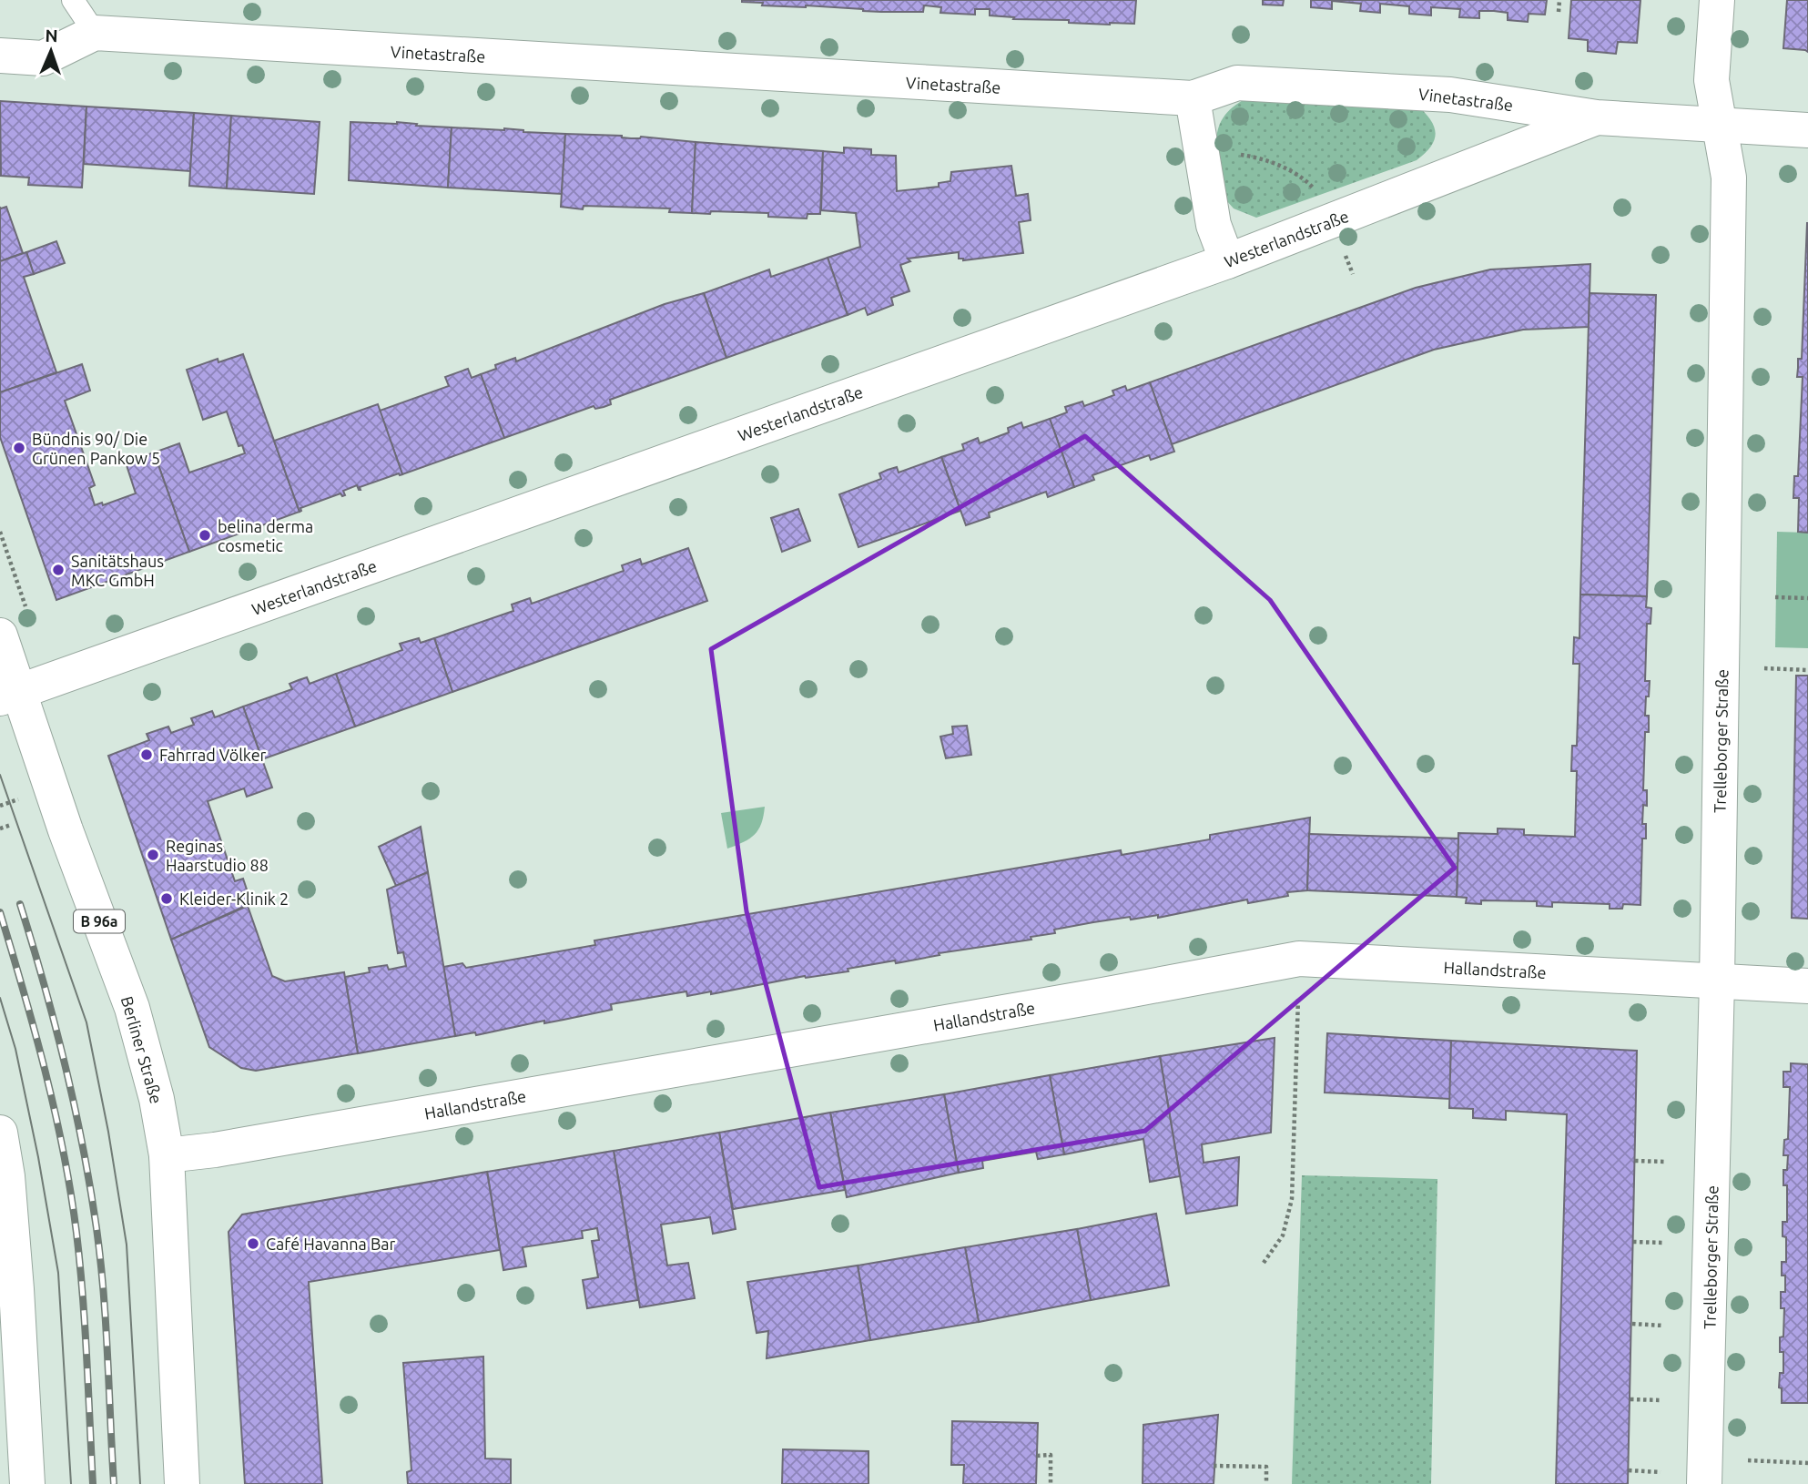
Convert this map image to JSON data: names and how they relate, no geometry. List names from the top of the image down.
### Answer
{
  "streets": {
    "street": [
      "Vinetastraße",
      "Westerlandstraße",
      "Trelleborger Straße",
      "B 96a",
      "Hallandstraße",
      "Berliner Straße"
    ]
  },
  "crossings": [
    ["Vinetastraße", "Westerlandstraße"],
    ["Vinetastraße", "Trelleborger Straße"],
    ["Westerlandstraße", "Berliner Straße"],
    ["Trelleborger Straße", "Hallandstraße"],
    ["Hallandstraße", "Berliner Straße"]
  ],
  "places": [
    "Bündnis 90/ Die Grünen Pankow 5",
    "belina derma cosmetic",
    "Sanitätshaus MKC GmbH",
    "Fahrrad Völker",
    "Reginas Haarstudio 88",
    "Kleider-Klinik 2",
    "Café Havanna Bar"
  ],
  "north": "top"
}
